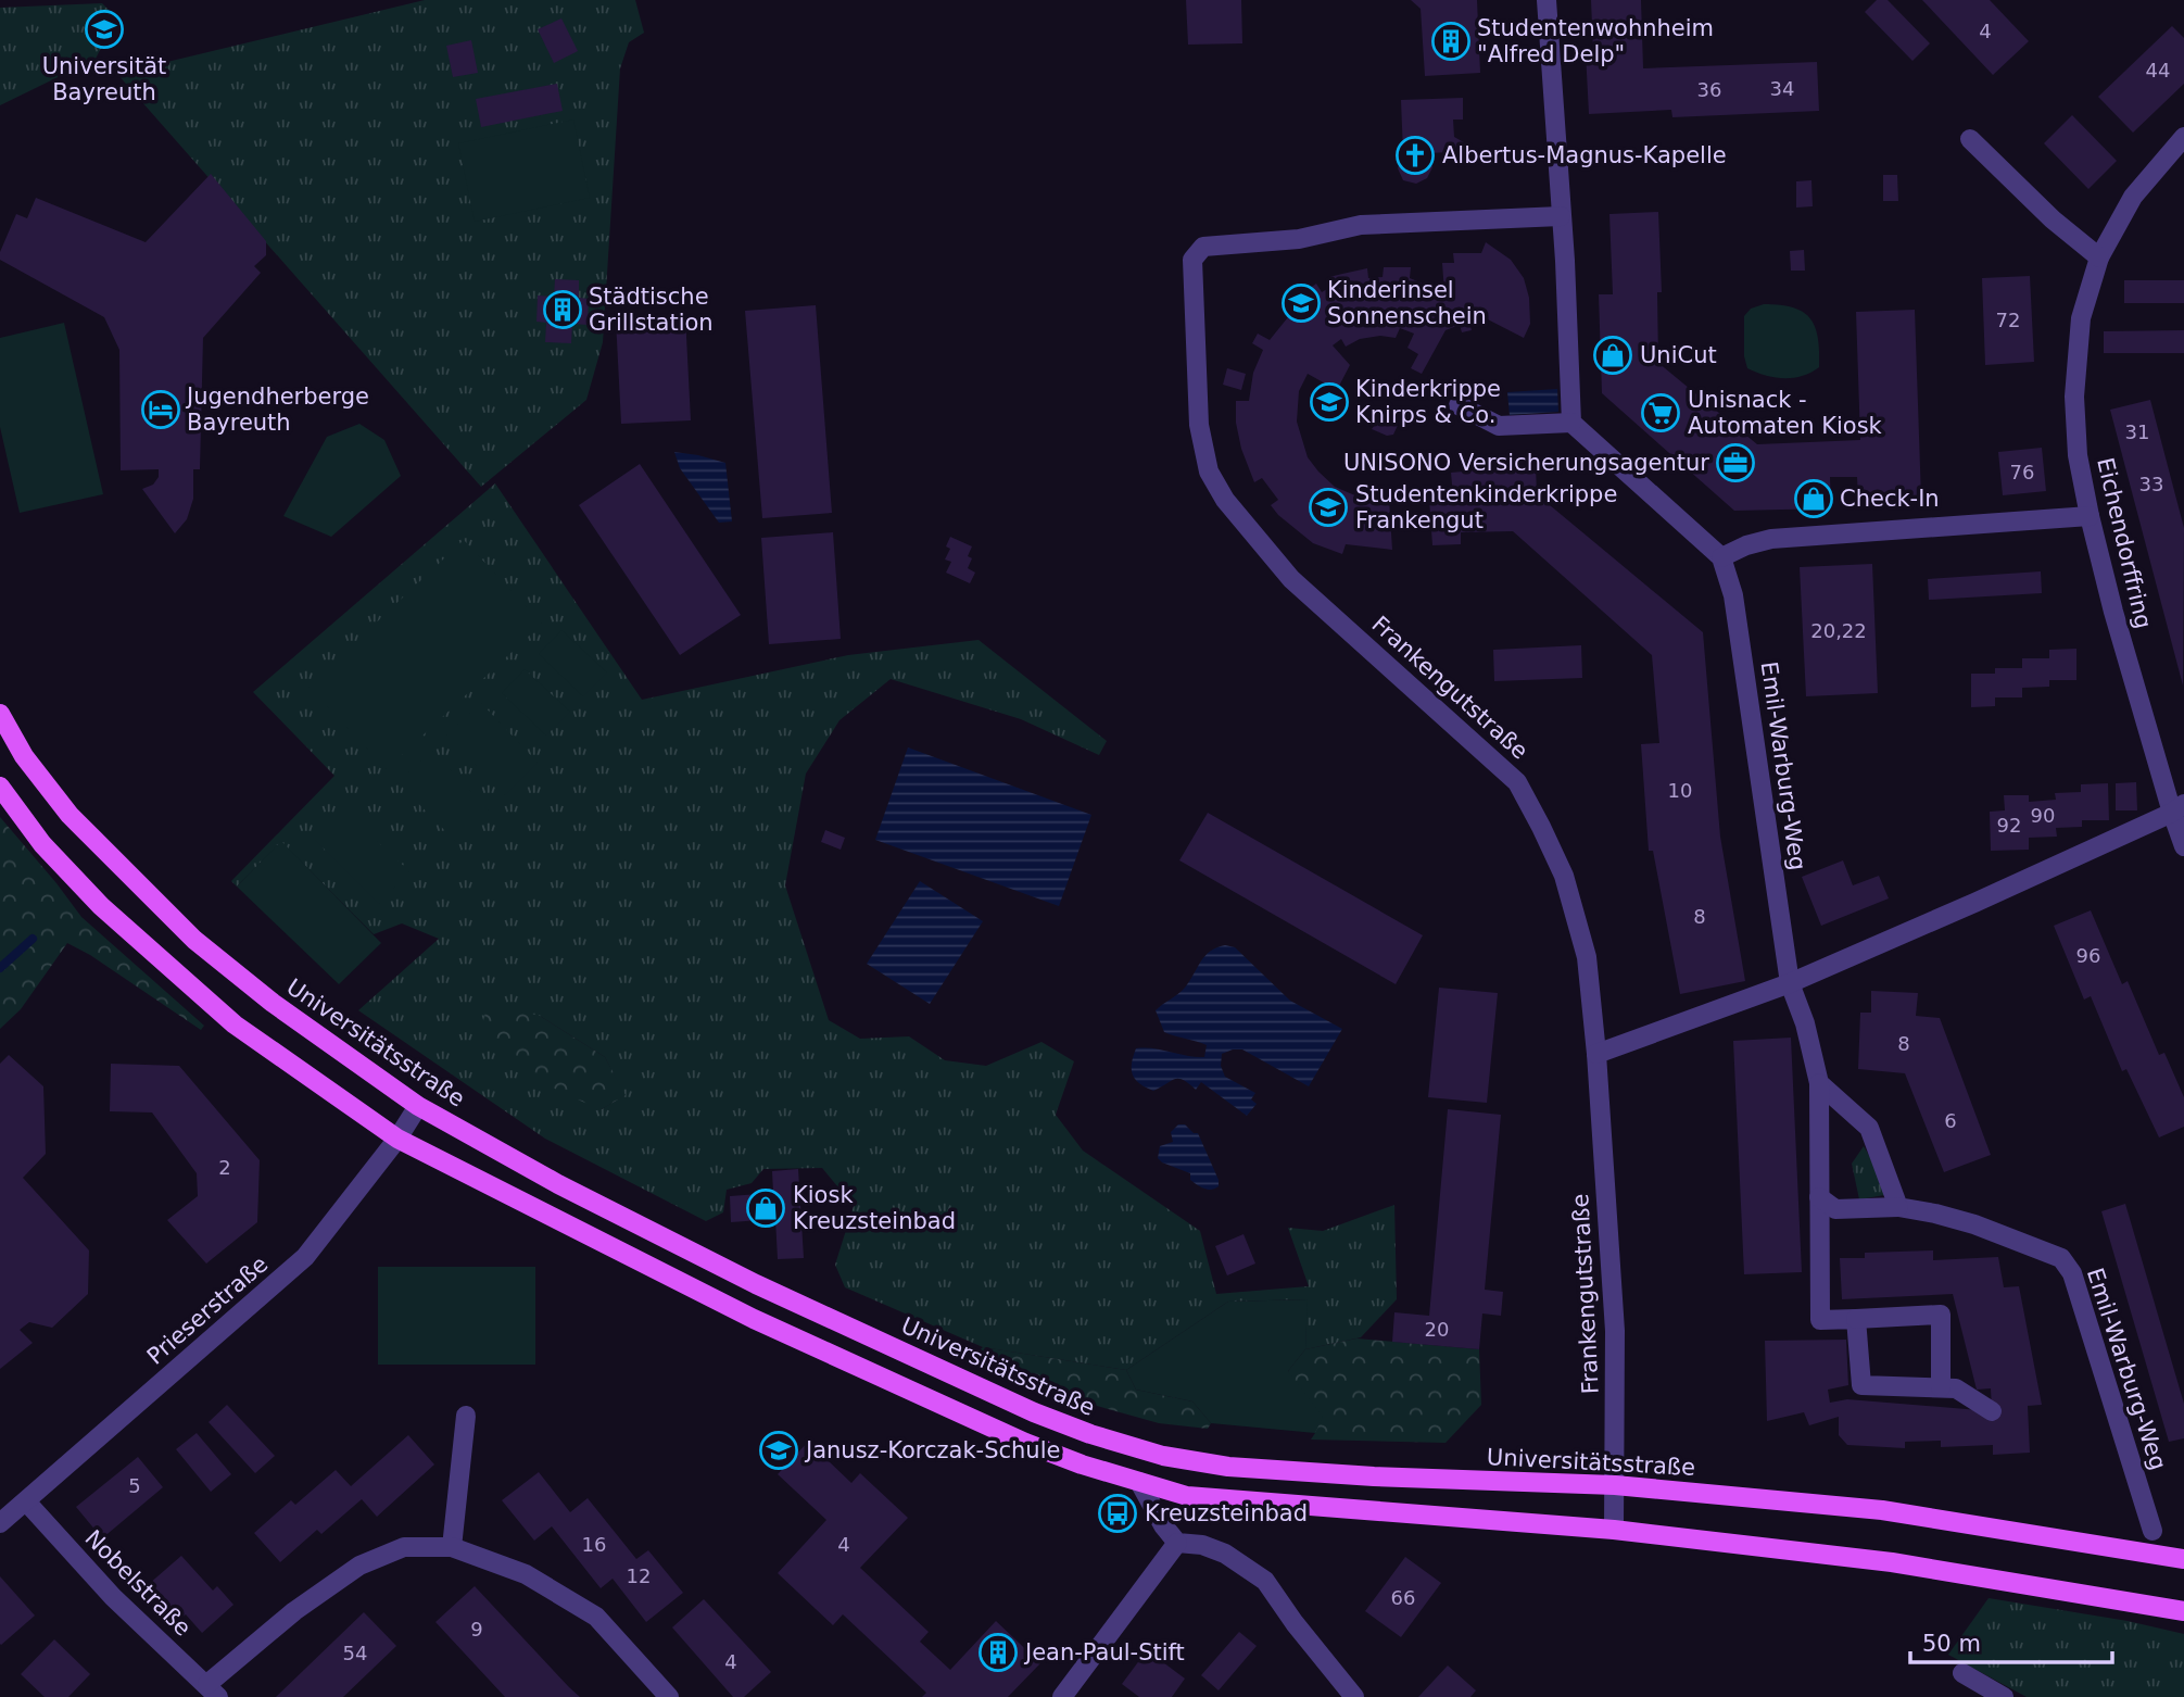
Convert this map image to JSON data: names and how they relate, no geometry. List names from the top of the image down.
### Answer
{
  "streets": {
    "main road": ["Universitätsstraße"],
    "street": [
      "Eichendorffring",
      "Frankengutstraße",
      "Emil-Warburg-Weg",
      "Prieserstraße",
      "Nobelstraße"
    ]
  },
  "crossings": [
    ["Frankengutstraße", "Universitätsstraße"],
    ["Universitätsstraße", "Prieserstraße"],
    ["Prieserstraße", "Nobelstraße"]
  ],
  "places": {
    "school or university": [
      "Universität Bayreuth",
      "Kinderinsel Sonnenschein",
      "Kinderkrippe Knirps & Co.",
      "Studentenkinderkrippe Frankengut",
      "Janusz-Korczak-Schule"
    ],
    "building": ["Studentenwohnheim \"Alfred Delp\"", "Städtische Grillstation", "Jean-Paul-Stift"],
    "church": ["Albertus-Magnus-Kapelle"],
    "shop": ["UniCut", "Check-In", "Kiosk Kreuzsteinbad"],
    "hotel": ["Jugendherberge Bayreuth"],
    "supermarket": ["Unisnack - Automaten Kiosk"],
    "office": ["UNISONO Versicherungsagentur"],
    "bus stop": ["Kreuzsteinbad"]
  },
  "house_numbers": [
    "4",
    "44",
    "34",
    "36",
    "72",
    "31",
    "76",
    "33",
    "20,22",
    "10",
    "90",
    "92",
    "8",
    "96",
    "8",
    "6",
    "2",
    "20",
    "5",
    "16",
    "4",
    "12",
    "66",
    "9",
    "54",
    "4"
  ],
  "scale_bar": "50 m"
}
